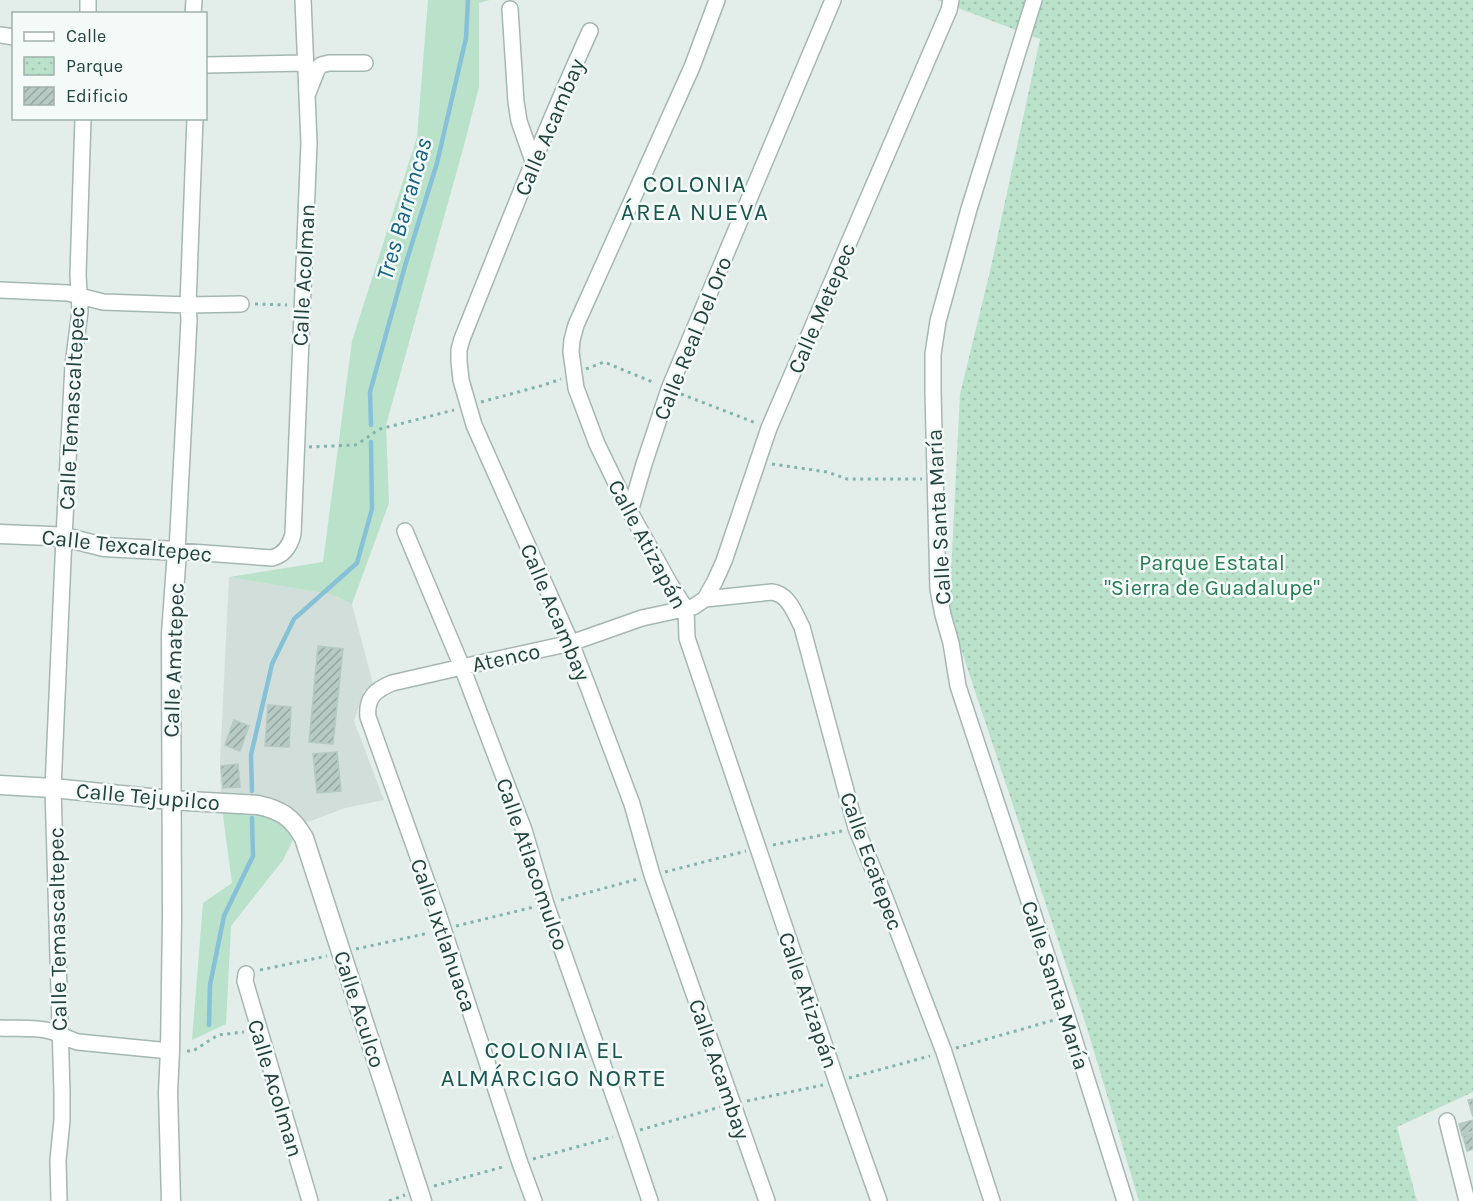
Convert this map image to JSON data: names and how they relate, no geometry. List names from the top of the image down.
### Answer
{
  "streets": {
    "street": [
      "Calle Acambay",
      "Calle Acolman",
      "Calle Metepec",
      "Calle Real Del Oro",
      "Calle Temascaltepec",
      "Calle Santa María",
      "Calle Atizapán",
      "Calle Texcaltepec",
      "Atenco",
      "Calle Amatepec",
      "Calle Tejupilco",
      "Calle Ecatepec",
      "Calle Atlacomulco",
      "Calle Ixtlahuaca",
      "Calle Aculco"
    ]
  },
  "crossings": [
    ["Calle Acambay", "Atenco"],
    ["Calle Acolman", "Calle Texcaltepec"],
    ["Calle Metepec", "Calle Ecatepec"],
    ["Calle Real Del Oro", "Calle Atizapán"],
    ["Calle Temascaltepec", "Calle Texcaltepec"],
    ["Calle Temascaltepec", "Calle Tejupilco"],
    ["Calle Atizapán", "Atenco"],
    ["Calle Texcaltepec", "Calle Amatepec"],
    ["Atenco", "Calle Atlacomulco"],
    ["Atenco", "Calle Ixtlahuaca"],
    ["Calle Amatepec", "Calle Tejupilco"],
    ["Calle Tejupilco", "Calle Aculco"]
  ],
  "districts": ["COLONIA ÁREA NUEVA", "COLONIA EL ALMÁRCIGO NORTE"],
  "water": ["Tres Barrancas"],
  "parks": ["Parque Estatal \"Sierra de Guadalupe\""],
  "legend": ["Calle", "Parque", "Edificio"]
}
